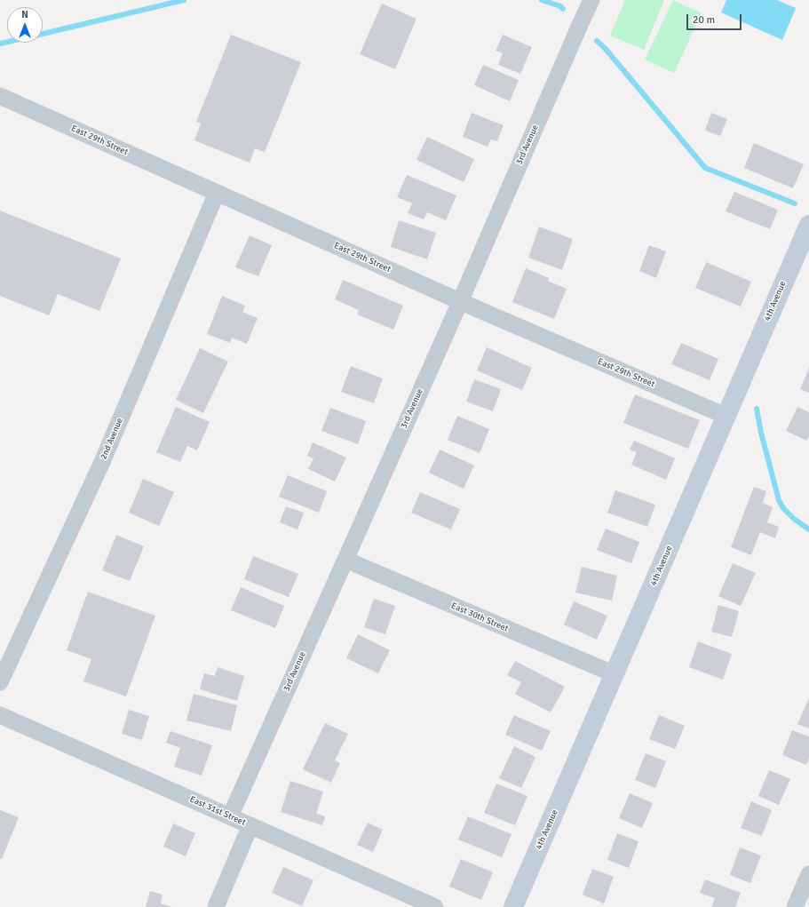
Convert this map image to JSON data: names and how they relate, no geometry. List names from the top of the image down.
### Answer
{
  "streets": {
    "main road": ["4th Avenue"],
    "street": [
      "East 29th Street",
      "3rd Avenue",
      "2nd Avenue",
      "East 30th Street",
      "East 31st Street"
    ]
  },
  "crossings": [
    ["East 29th Street", "3rd Avenue"],
    ["East 29th Street", "4th Avenue"],
    ["East 29th Street", "2nd Avenue"],
    ["3rd Avenue", "East 30th Street"],
    ["3rd Avenue", "East 31st Street"],
    ["4th Avenue", "East 30th Street"]
  ],
  "scale_bar": "20 m",
  "north": "top"
}
